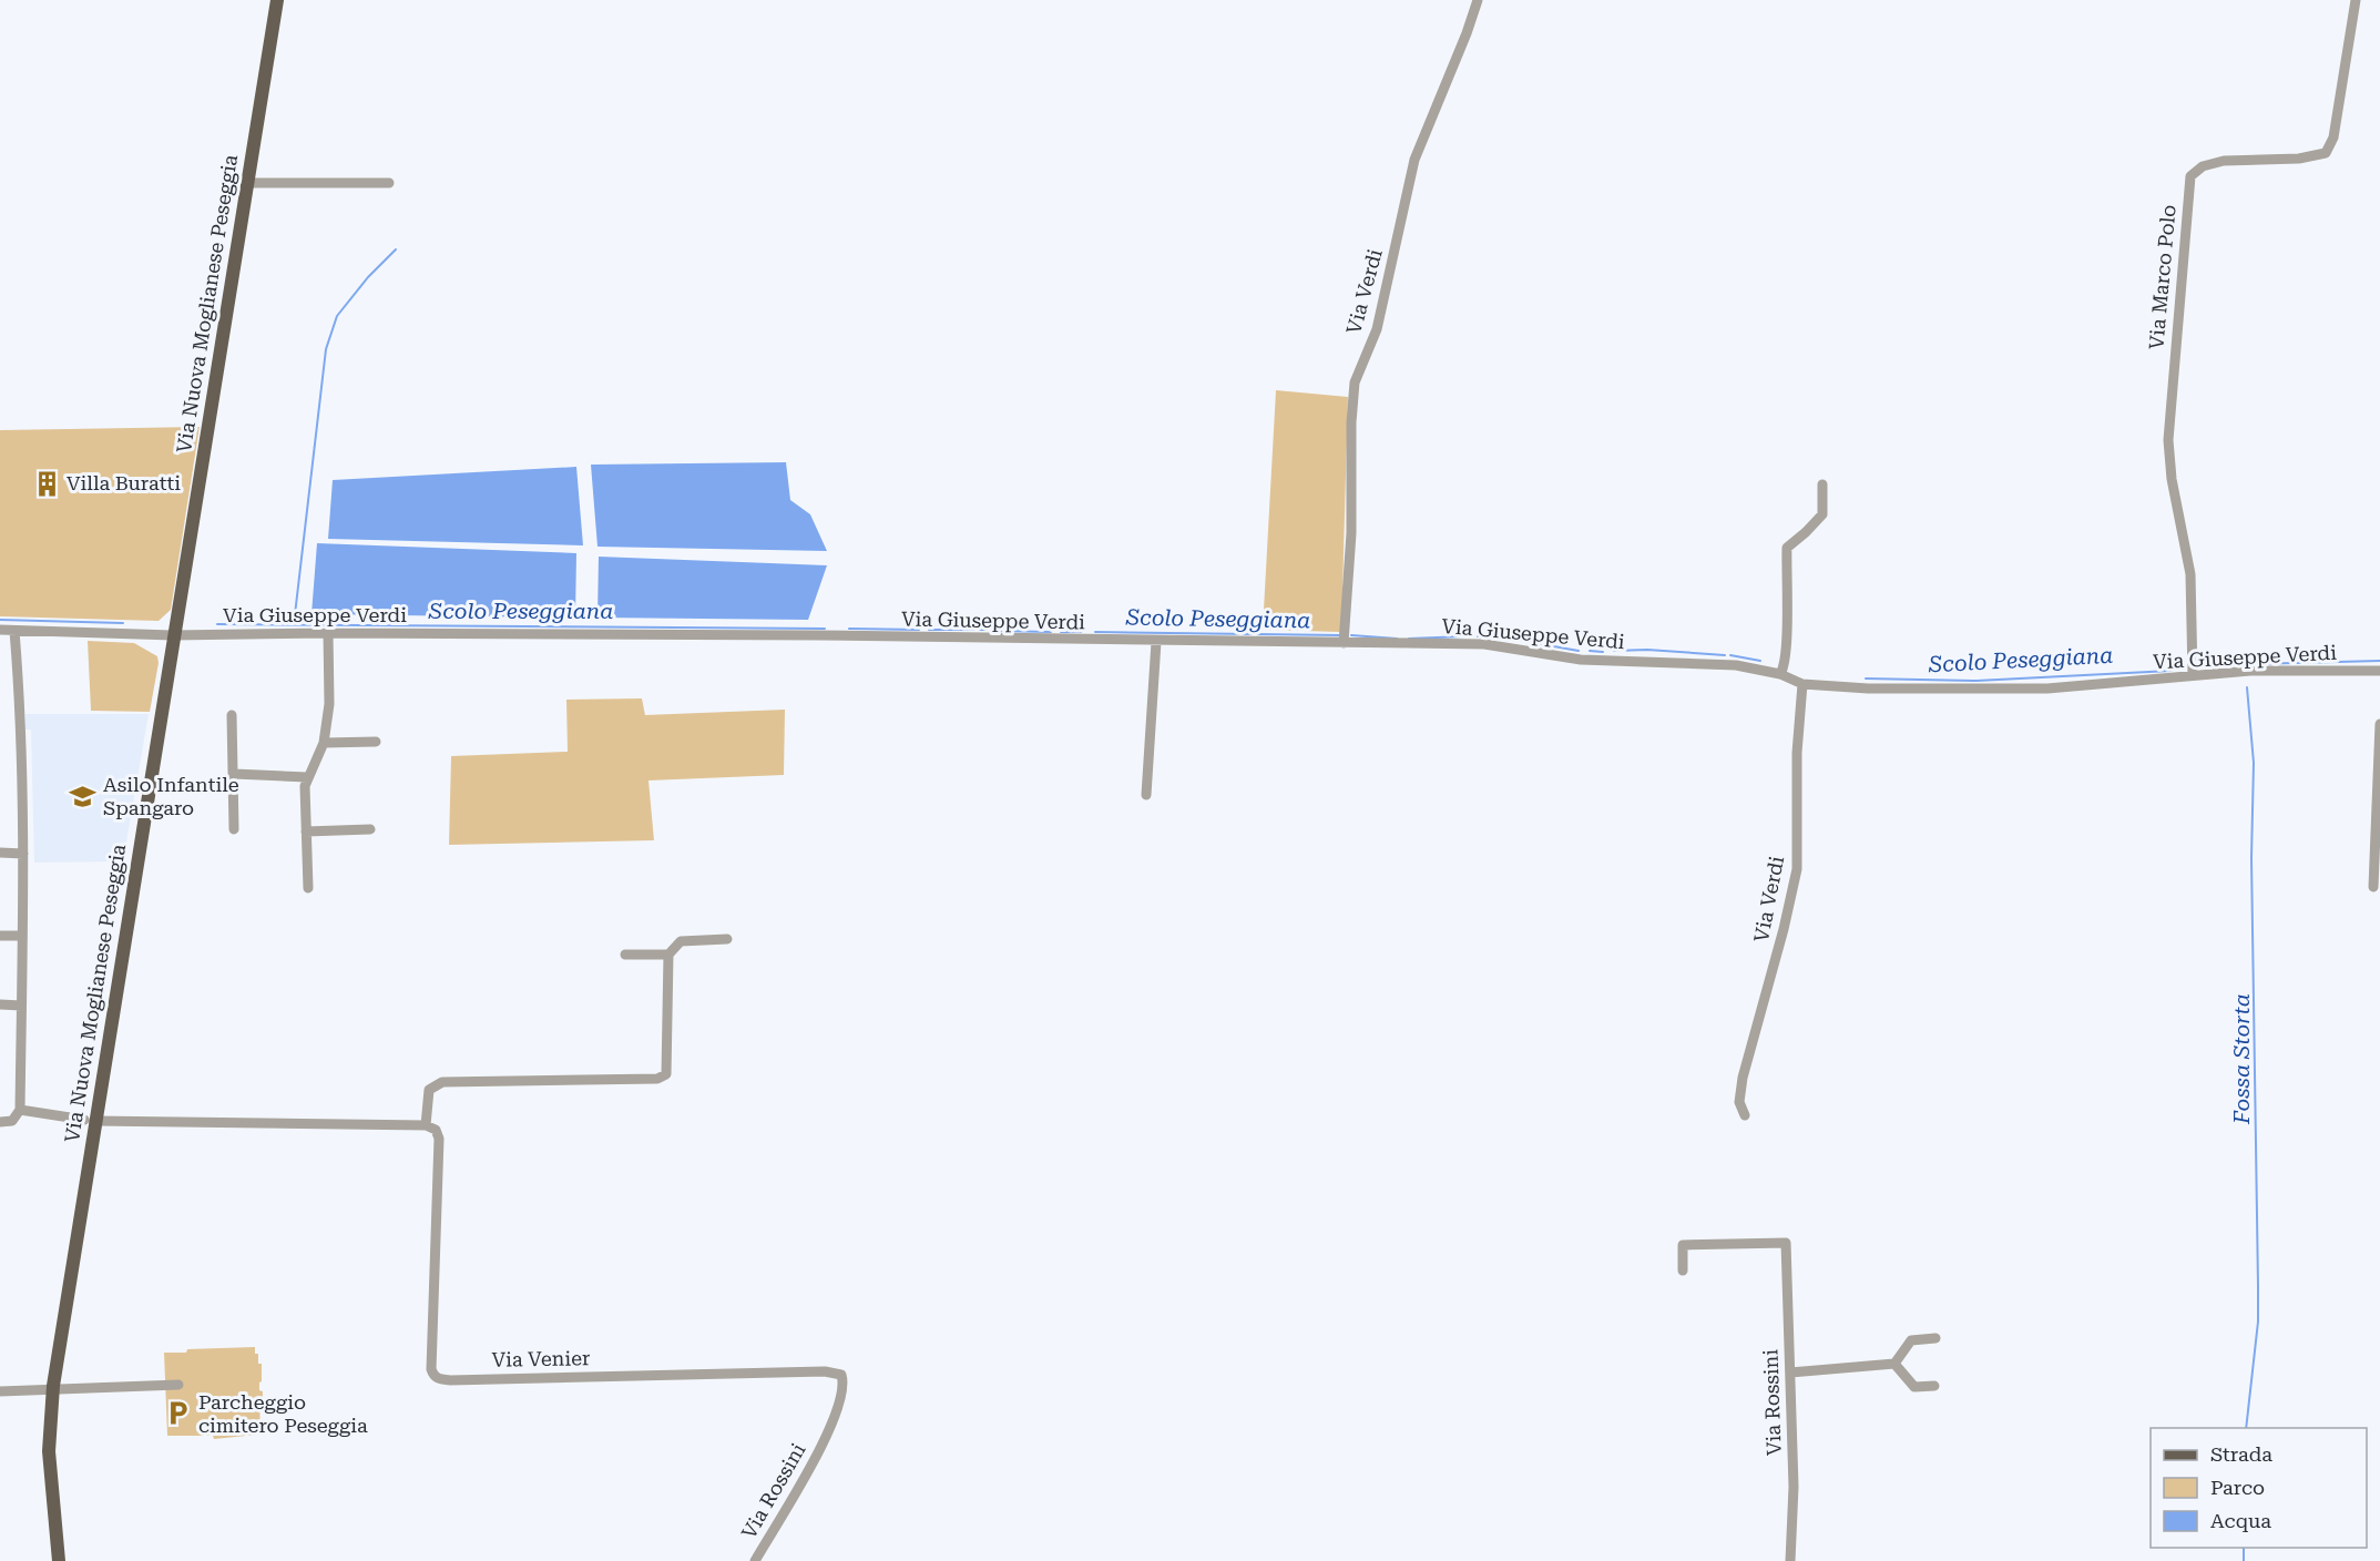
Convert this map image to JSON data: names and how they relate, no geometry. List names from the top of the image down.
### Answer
{
  "streets": {
    "main road": ["Via Nuova Moglianese Peseggia"],
    "street": [
      "Via Marco Polo",
      "Via Verdi",
      "Via Giuseppe Verdi",
      "Via Venier",
      "Via Rossini"
    ]
  },
  "crossings": [
    ["Via Marco Polo", "Via Giuseppe Verdi"],
    ["Via Verdi", "Via Giuseppe Verdi"],
    ["Via Nuova Moglianese Peseggia", "Via Giuseppe Verdi"],
    ["Via Venier", "Via Rossini"]
  ],
  "water": ["Scolo Peseggiana", "Fossa Storta"],
  "places": {
    "building": ["Villa Buratti"],
    "school or university": ["Asilo Infantile Spangaro"],
    "parking": ["Parcheggio cimitero Peseggia"]
  },
  "legend": ["Strada", "Parco", "Acqua"]
}
